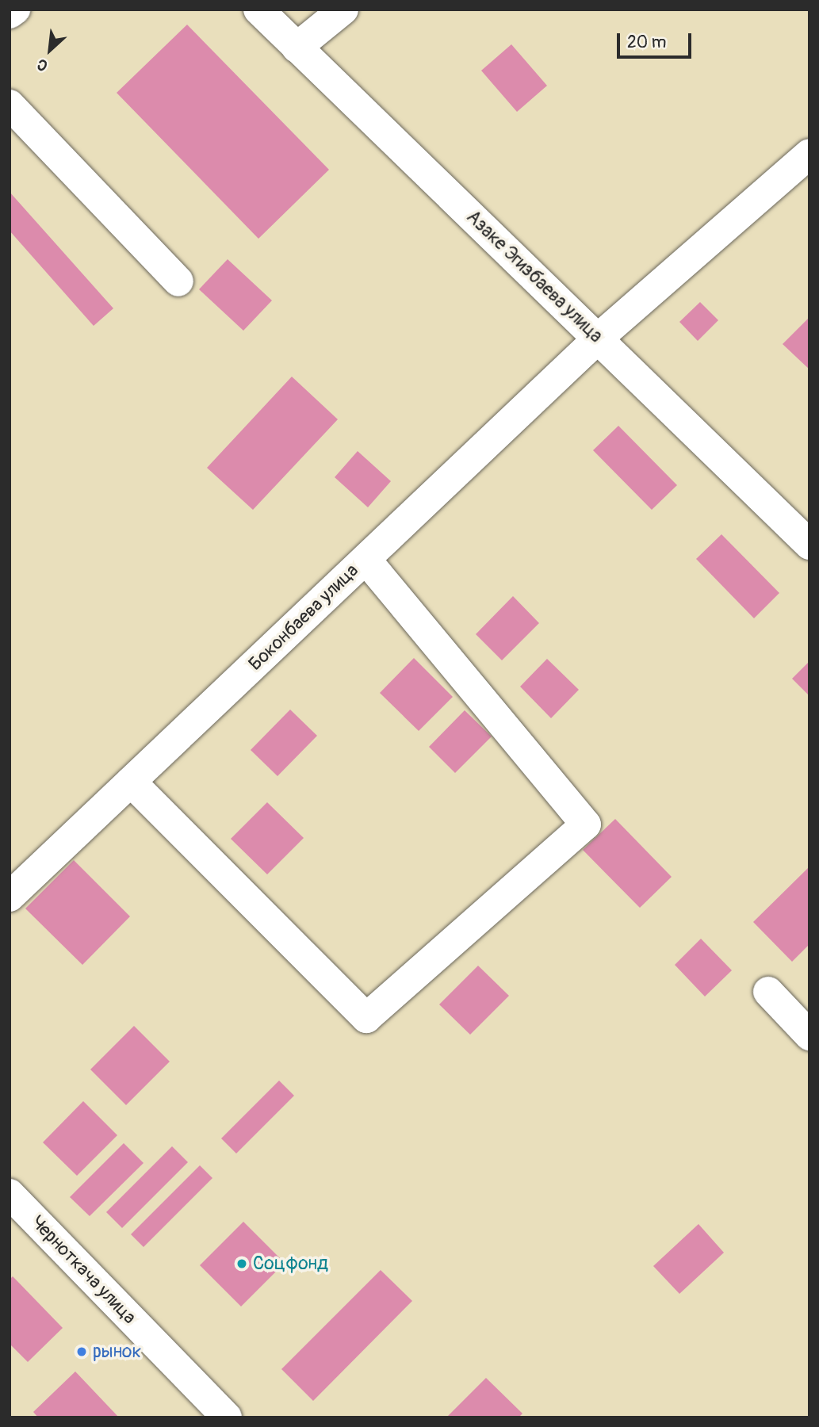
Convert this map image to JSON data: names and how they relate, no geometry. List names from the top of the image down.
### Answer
{
  "streets": {
    "street": ["Азаке Эгизбаева улица", "Боконбаева улица", "Черноткача улица"]
  },
  "crossings": [
    ["Азаке Эгизбаева улица", "Боконбаева улица"]
  ],
  "places": ["Соцфонд", "рынок"],
  "scale_bar": "20 m",
  "north": "bottom left"
}
